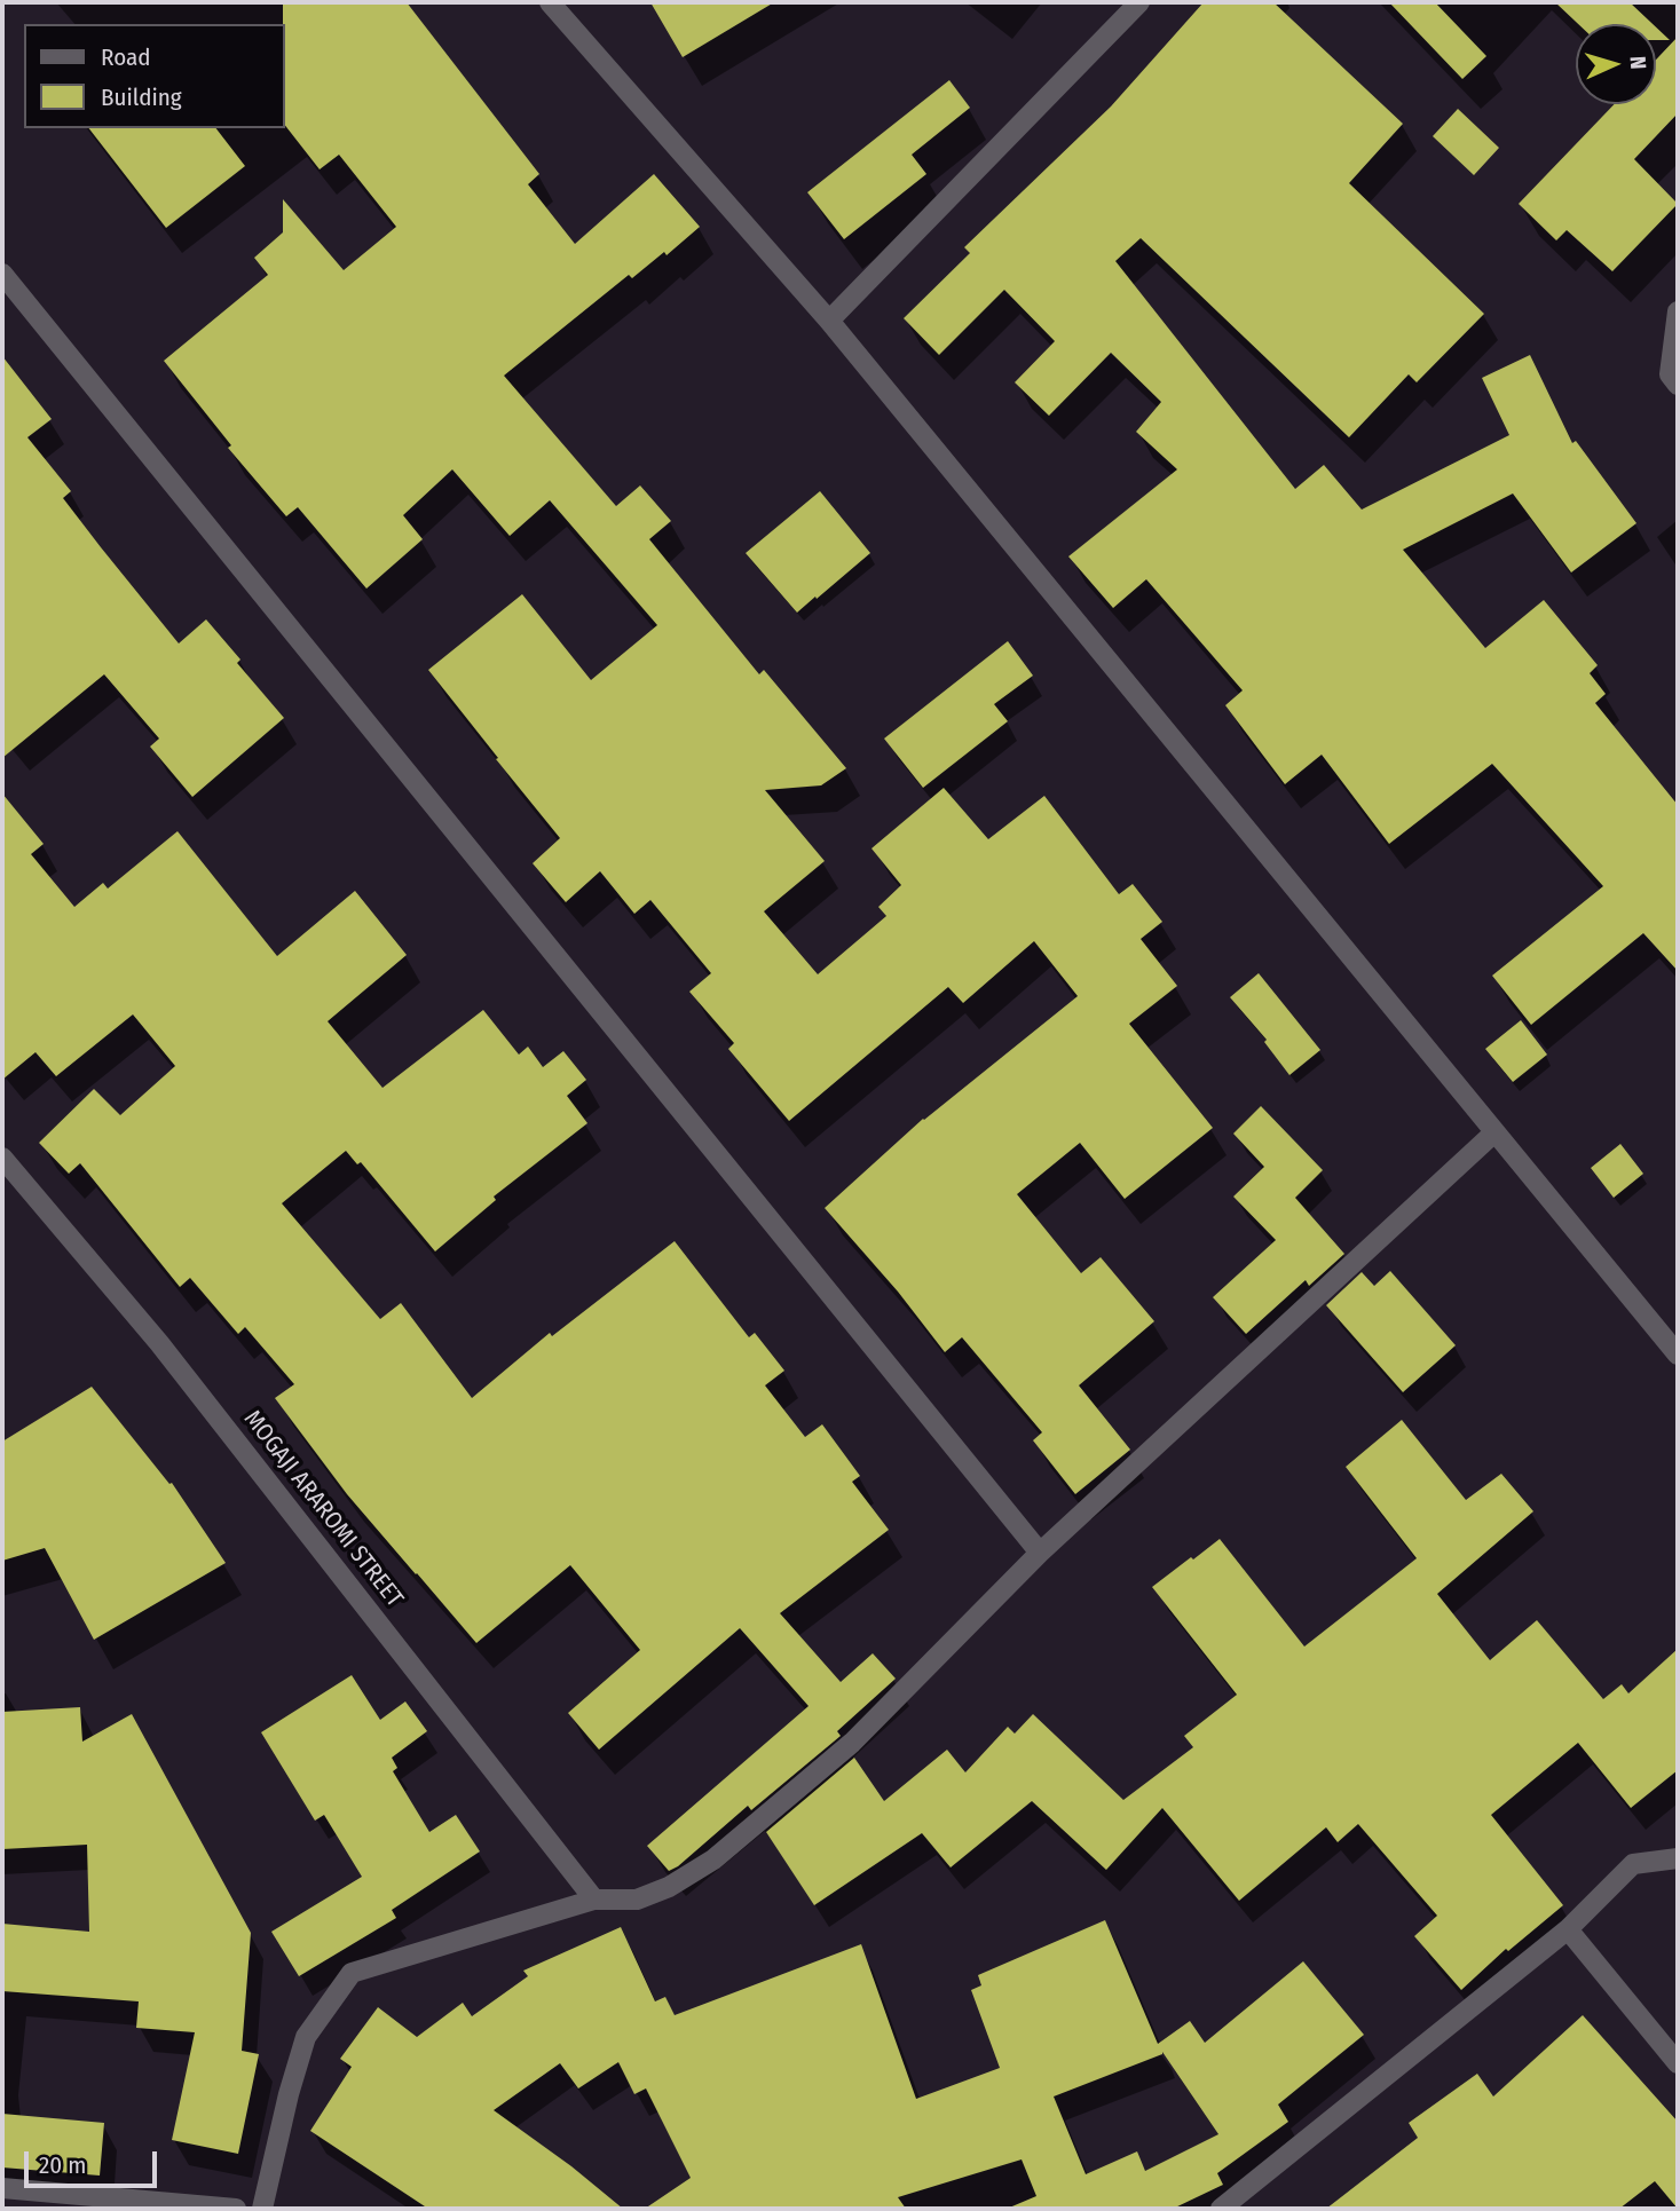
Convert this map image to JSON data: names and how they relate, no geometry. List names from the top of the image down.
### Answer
{
  "streets": {
    "street": ["MOGAJI ARAROMI STREET"]
  },
  "legend": ["Road", "Building"],
  "scale_bar": "20 m",
  "north": "right"
}
